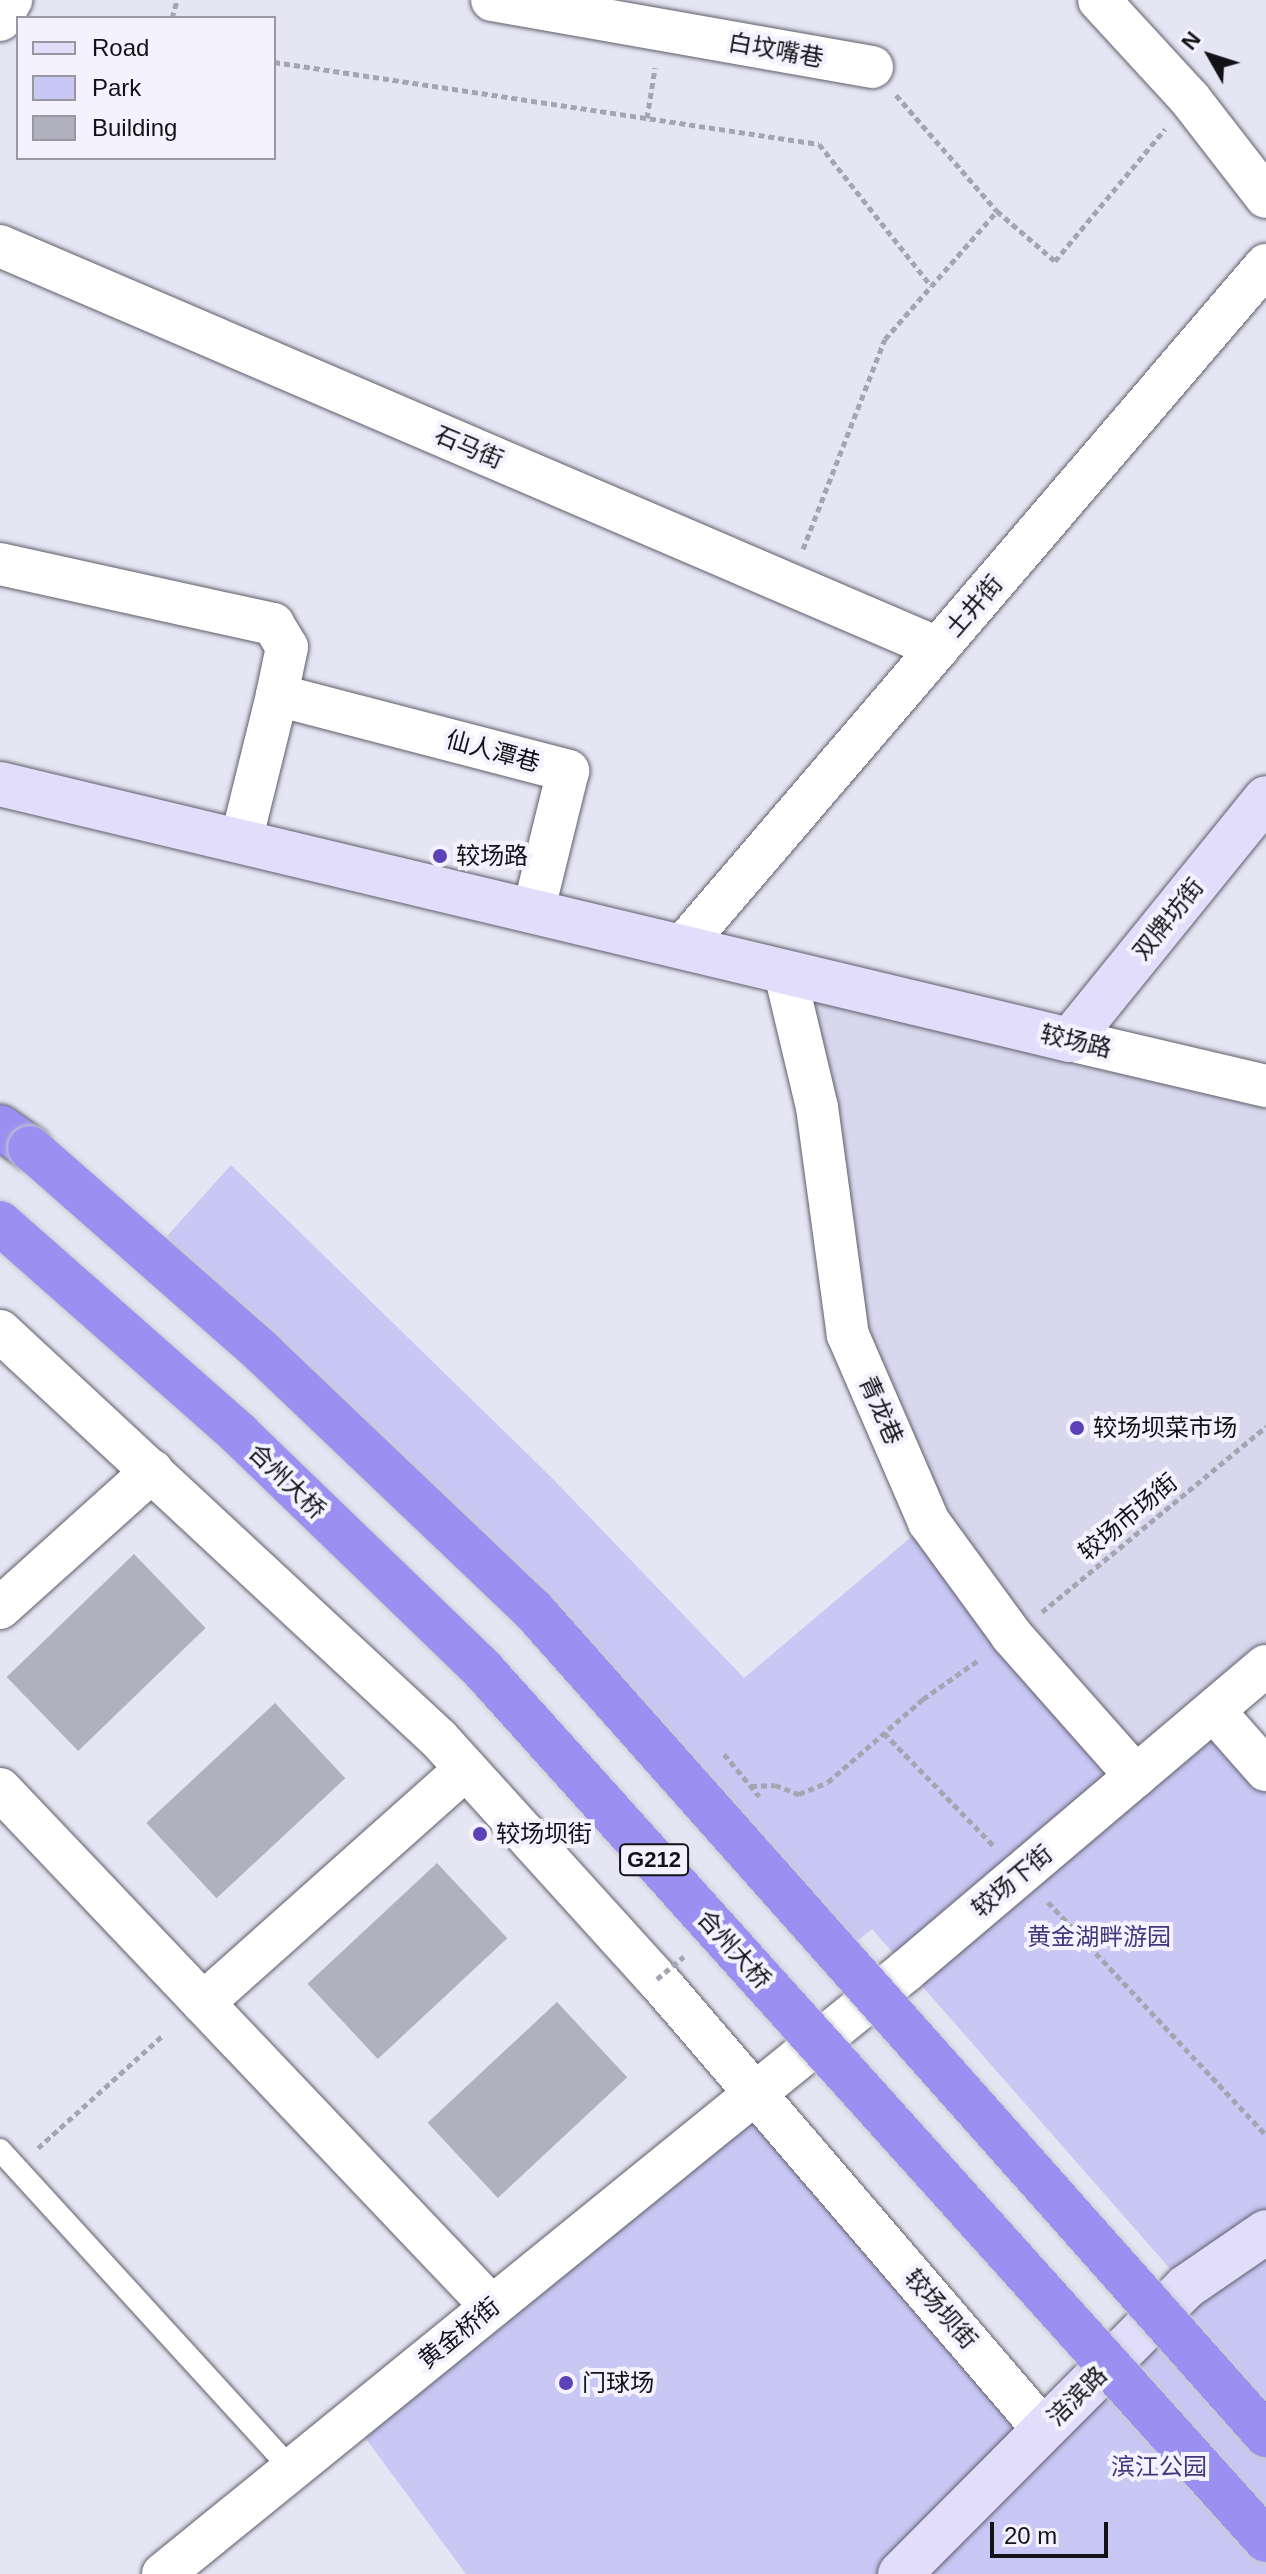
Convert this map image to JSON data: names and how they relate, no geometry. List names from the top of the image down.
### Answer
{
  "streets": {
    "highway": ["合州大桥", "G212"],
    "street": [
      "白坟嘴巷",
      "石马街",
      "土井街",
      "仙人潭巷",
      "双牌坊街",
      "较场路",
      "青龙巷",
      "较场下街",
      "较场坝街",
      "黄金桥街",
      "涪滨路"
    ],
    "path": ["较场市场街"]
  },
  "crossings": [
    ["石马街", "土井街"],
    ["土井街", "较场路"],
    ["仙人潭巷", "较场路"],
    ["双牌坊街", "较场路"],
    ["较场路", "青龙巷"],
    ["青龙巷", "较场市场街"],
    ["青龙巷", "较场下街"],
    ["较场下街", "较场坝街"],
    ["较场下街", "黄金桥街"],
    ["较场坝街", "黄金桥街"],
    ["较场坝街", "涪滨路"]
  ],
  "parks": ["黄金湖畔游园", "滨江公园"],
  "places": [
    "较场路",
    "较场坝菜市场",
    "较场坝街",
    "门球场"
  ],
  "legend": ["Road", "Park", "Building"],
  "scale_bar": "20 m",
  "north": "top left"
}
